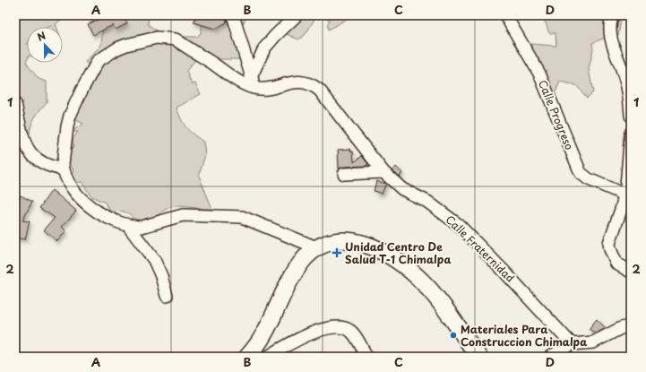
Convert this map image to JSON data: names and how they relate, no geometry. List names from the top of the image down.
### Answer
{
  "streets": {
    "street": ["Calle Progreso", "Calle Fraternidad"]
  },
  "places": {
    "health": ["Unidad Centro De Salud T-1 Chimalpa"],
    "other": ["Materiales Para Construccion Chimalpa"]
  },
  "north": "top",
  "grid": {
    "columns": [
      "A",
      "B",
      "C",
      "D"
    ],
    "rows": ["1", "2"]
  }
}
